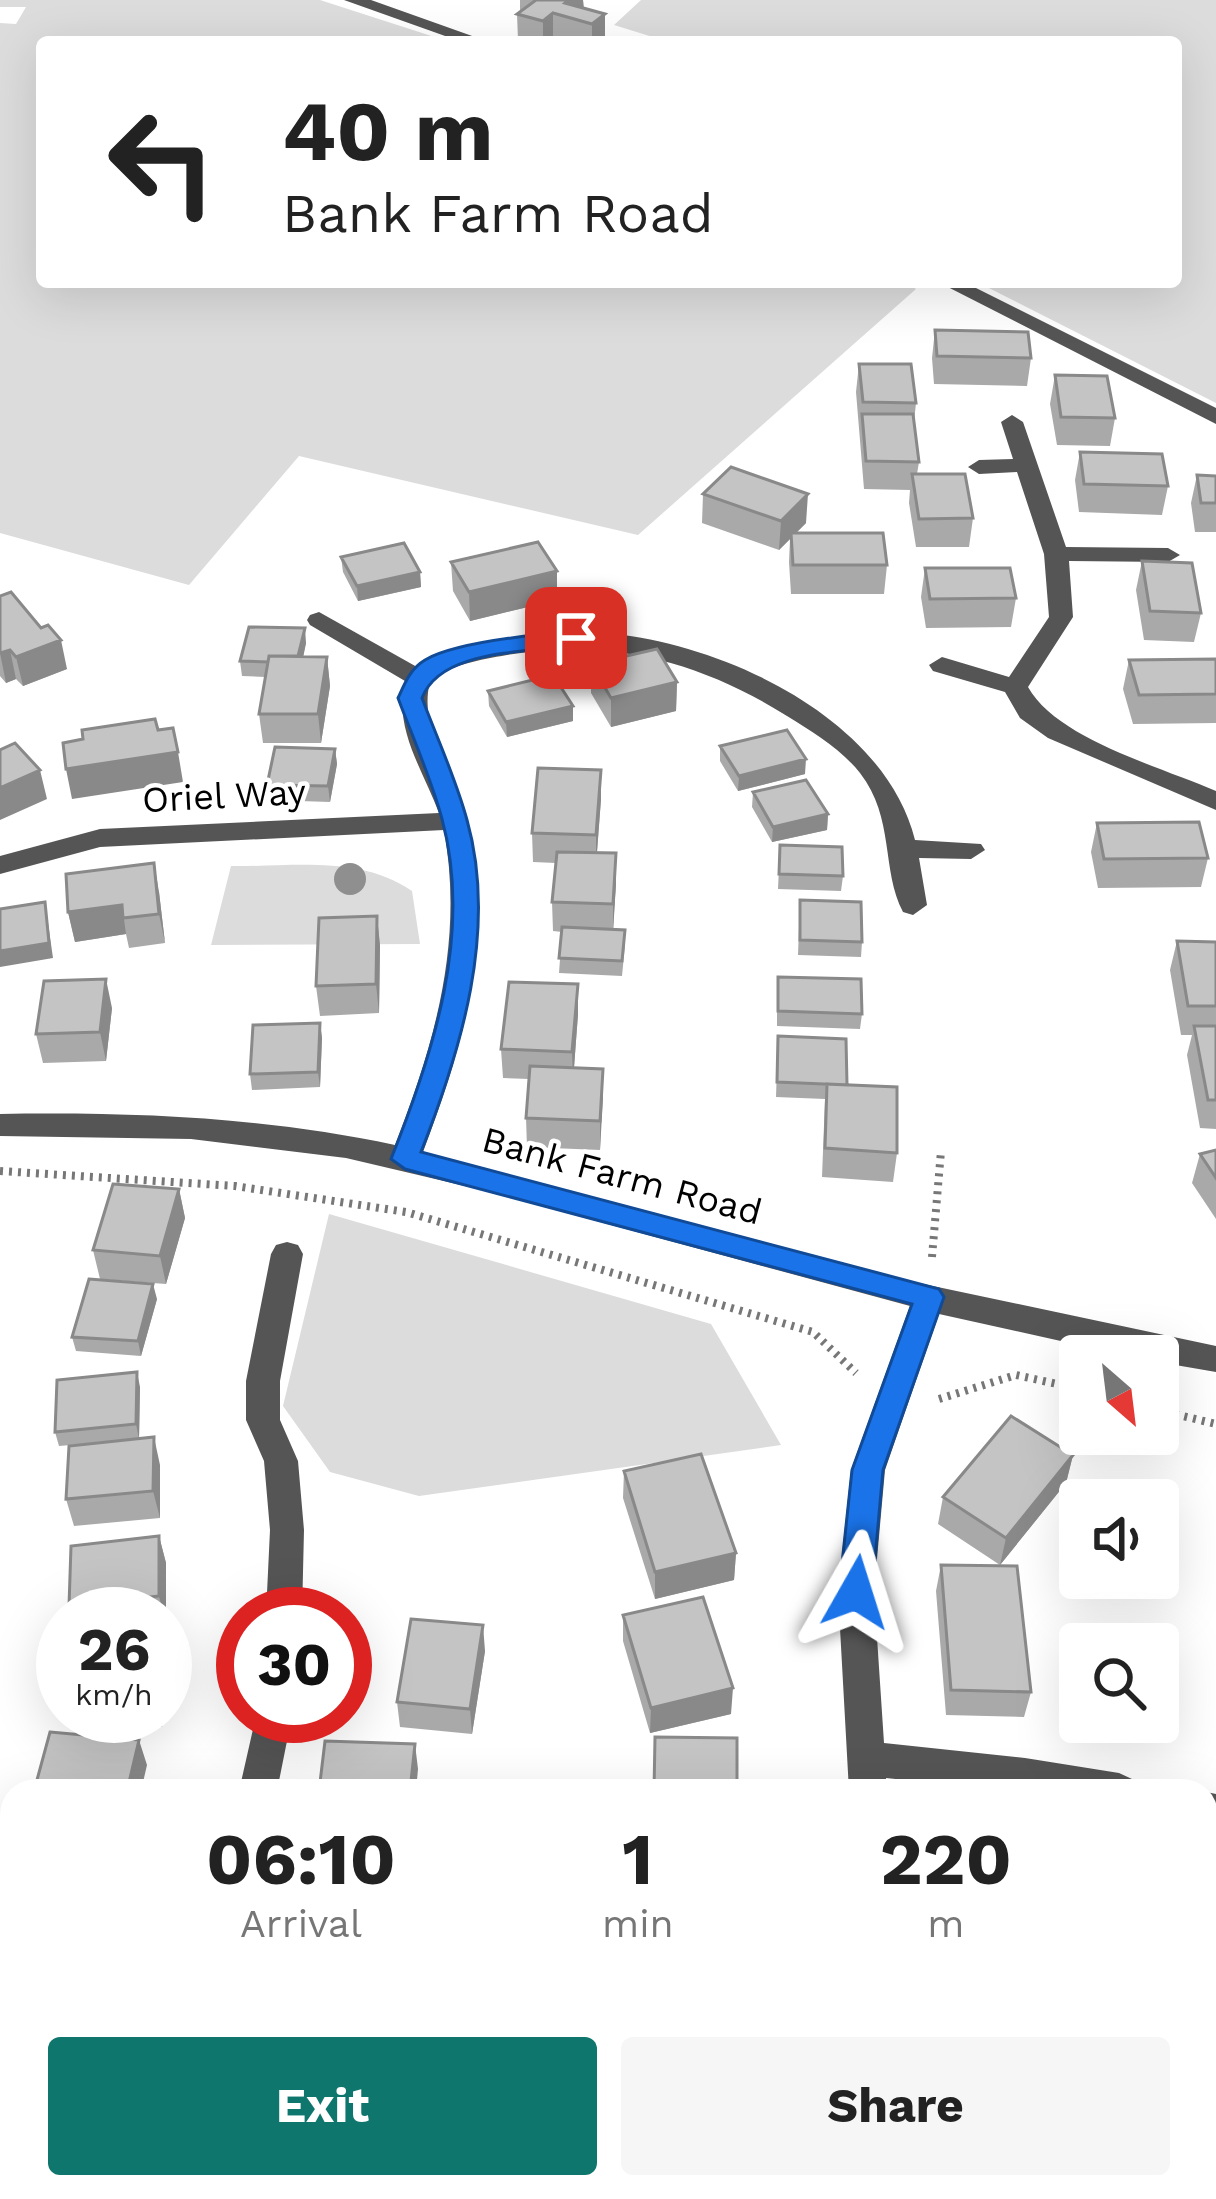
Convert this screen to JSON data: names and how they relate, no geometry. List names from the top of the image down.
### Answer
{
  "streets": {
    "street": ["Oriel Way", "Bank Farm Road"]
  },
  "north": "bottom right",
  "page": {
    "turn": ["40 m", "Bank Farm Road"],
    "speed": "26 km/h",
    "limit": "30",
    "eta": [
      "06:10",
      "Arrival",
      "1",
      "min",
      "220",
      "m"
    ],
    "buttons": ["Exit", "Share"]
  }
}
